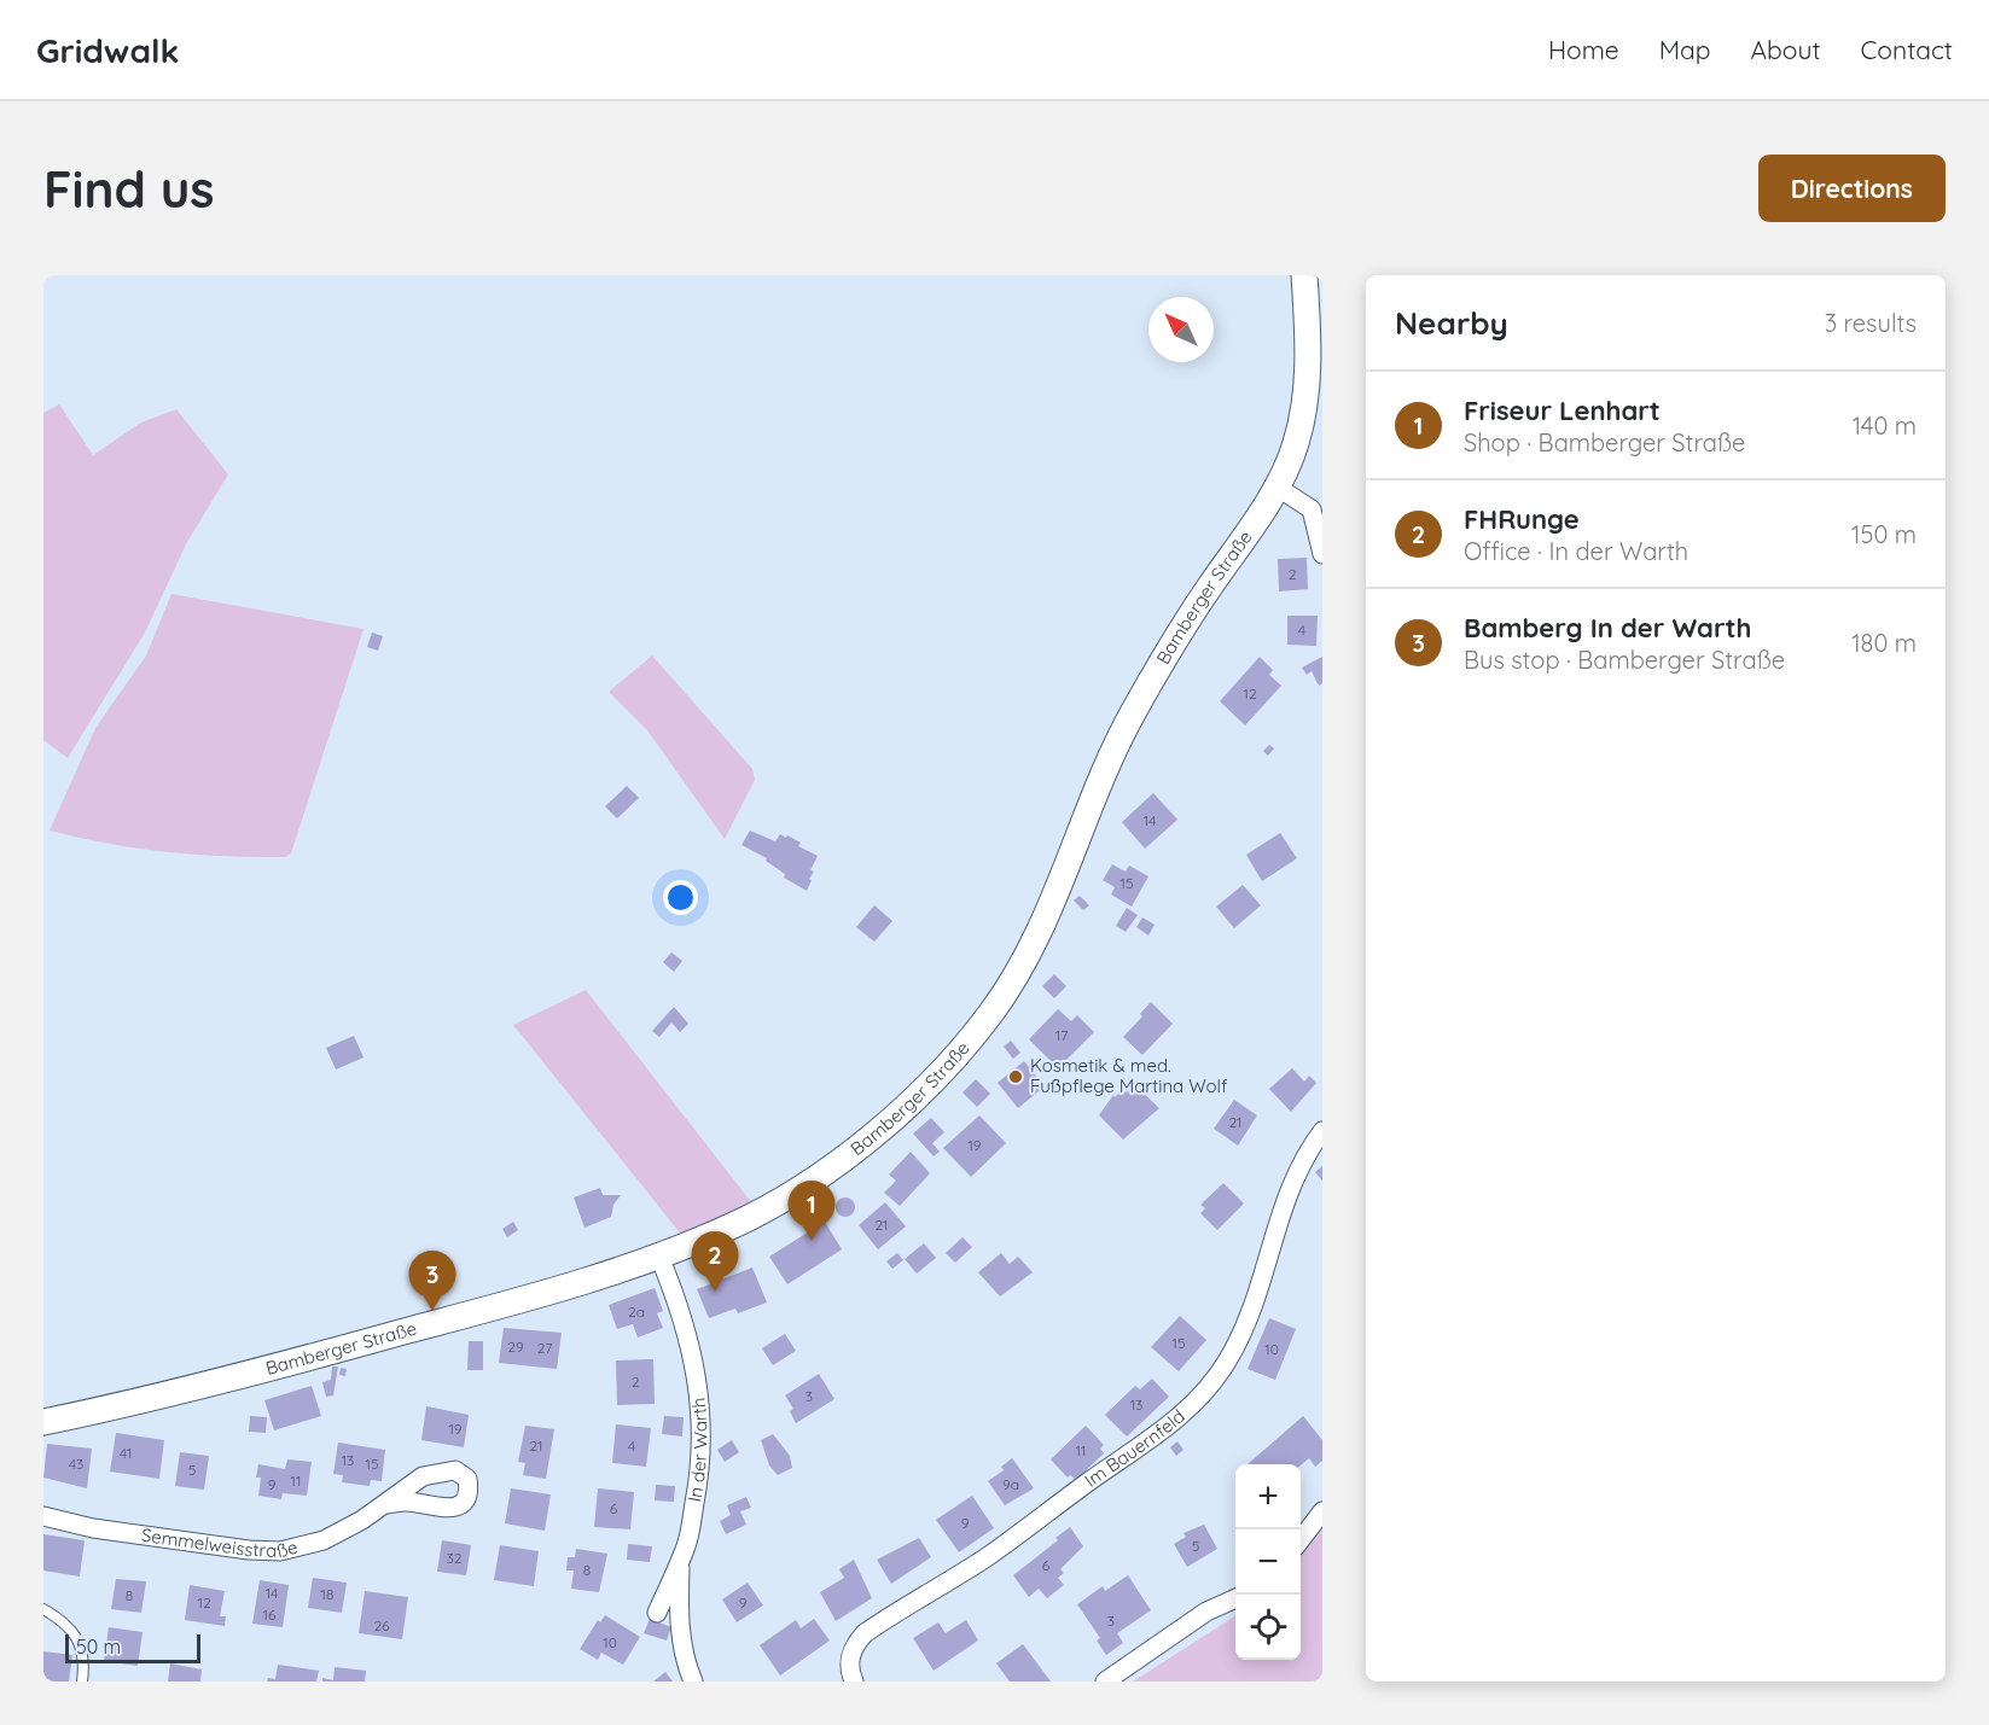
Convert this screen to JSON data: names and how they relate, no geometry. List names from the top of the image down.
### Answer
{
  "streets": {
    "street": [
      "Bamberger Straße",
      "Im Bauernfeld",
      "In der Warth",
      "Semmelweisstraße"
    ]
  },
  "crossings": [
    ["Bamberger Straße", "In der Warth"]
  ],
  "places": ["Kosmetik & med. Fußpflege Martina Wolf"],
  "house_numbers": [
    "2",
    "4",
    "12",
    "14",
    "15",
    "17",
    "21",
    "19",
    "21",
    "2a",
    "15",
    "29",
    "27",
    "10",
    "2",
    "3",
    "13",
    "19",
    "21",
    "4",
    "11",
    "41",
    "13",
    "43",
    "15",
    "5",
    "11",
    "9",
    "9a",
    "6",
    "9",
    "5",
    "32",
    "6",
    "8",
    "14",
    "18",
    "8",
    "12",
    "9",
    "16",
    "3",
    "26",
    "10"
  ],
  "scale_bar": "50 m",
  "north": "top left",
  "page": {
    "header": "Gridwalk",
    "nav": [
      "Home",
      "Map",
      "About",
      "Contact"
    ],
    "buttons": "Directions",
    "title": "Find us",
    "heading": ["Nearby", "3 results"],
    "list": [
      {
        "mark": "1",
        "name": "Friseur Lenhart",
        "note": "Shop · Bamberger Straße",
        "value": "140 m"
      },
      {
        "mark": "2",
        "name": "FHRunge",
        "note": "Office · In der Warth",
        "value": "150 m"
      },
      {
        "mark": "3",
        "name": "Bamberg In der Warth",
        "note": "Bus stop · Bamberger Straße",
        "value": "180 m"
      }
    ],
    "pins": ["1", "2", "3"],
    "map_buttons": ["+", "−"],
    "scale": "50 m"
  }
}
